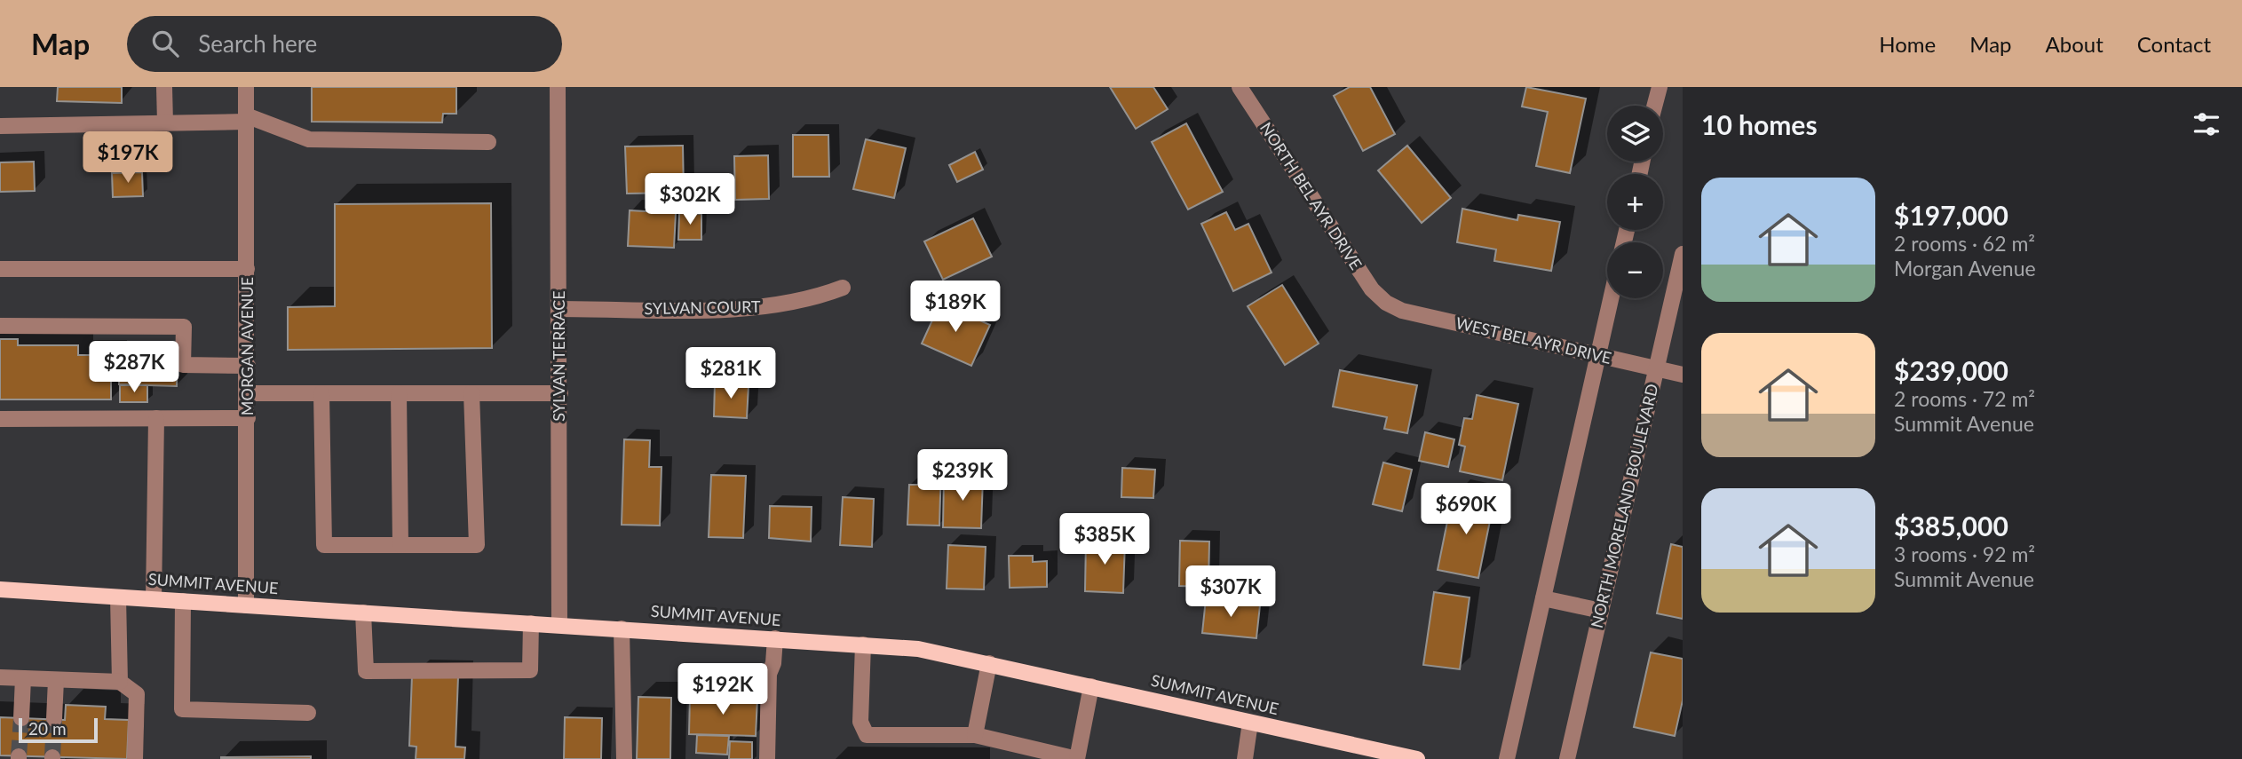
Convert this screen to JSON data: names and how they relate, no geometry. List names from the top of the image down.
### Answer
{
  "streets": {
    "main road": ["SUMMIT AVENUE"],
    "street": [
      "NORTH BEL AYR DRIVE",
      "SYLVAN COURT",
      "WEST BEL AYR DRIVE",
      "MORGAN AVENUE",
      "SYLVAN TERRACE",
      "NORTH MORELAND BOULEVARD"
    ]
  },
  "crossings": [
    ["NORTH BEL AYR DRIVE", "WEST BEL AYR DRIVE"],
    ["SYLVAN COURT", "SYLVAN TERRACE"],
    ["WEST BEL AYR DRIVE", "NORTH MORELAND BOULEVARD"],
    ["MORGAN AVENUE", "SUMMIT AVENUE"],
    ["SYLVAN TERRACE", "SUMMIT AVENUE"]
  ],
  "scale_bar": "20 m",
  "page": {
    "header": "Map",
    "search": "Search here",
    "nav": [
      "Home",
      "Map",
      "About",
      "Contact"
    ],
    "heading": "10 homes",
    "map_buttons": ["+", "−"],
    "price": [
      "$197K",
      "$302K",
      "$189K",
      "$287K",
      "$281K",
      "$239K",
      "$690K",
      "$385K",
      "$307K",
      "$192K"
    ],
    "list": [
      {
        "name": "$197,000",
        "note": "2 rooms · 62 m² · Morgan Avenue"
      },
      {
        "name": "$239,000",
        "note": "2 rooms · 72 m² · Summit Avenue"
      },
      {
        "name": "$385,000",
        "note": "3 rooms · 92 m² · Summit Avenue"
      }
    ],
    "scale": "20 m"
  }
}
